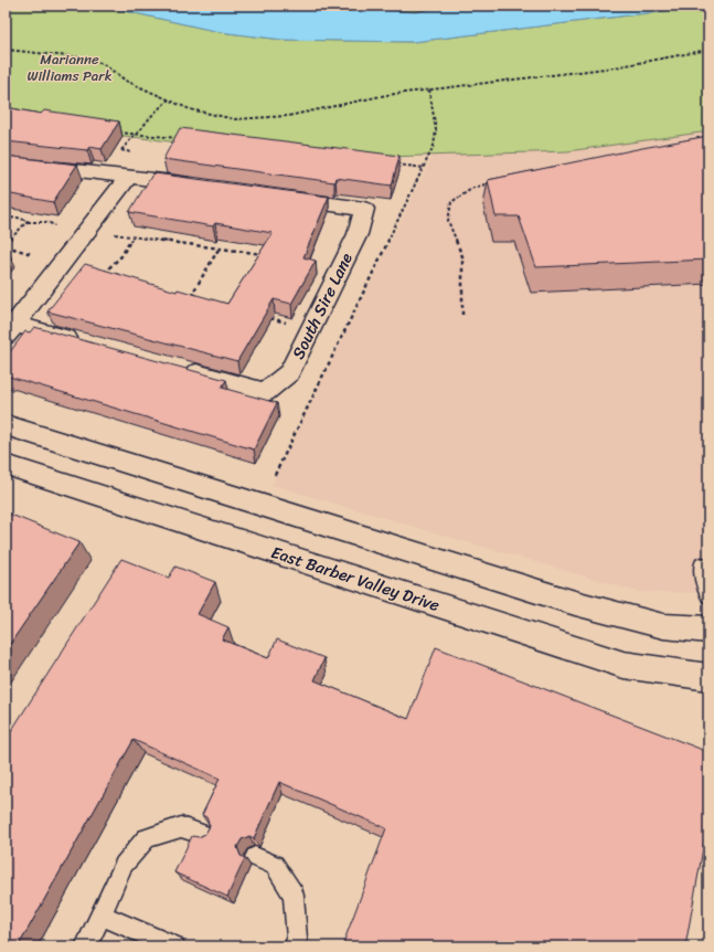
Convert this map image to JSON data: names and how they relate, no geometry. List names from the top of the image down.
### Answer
{
  "streets": {
    "street": ["South Sire Lane", "East Barber Valley Drive"]
  },
  "parks": ["Marianne Williams Park"]
}
